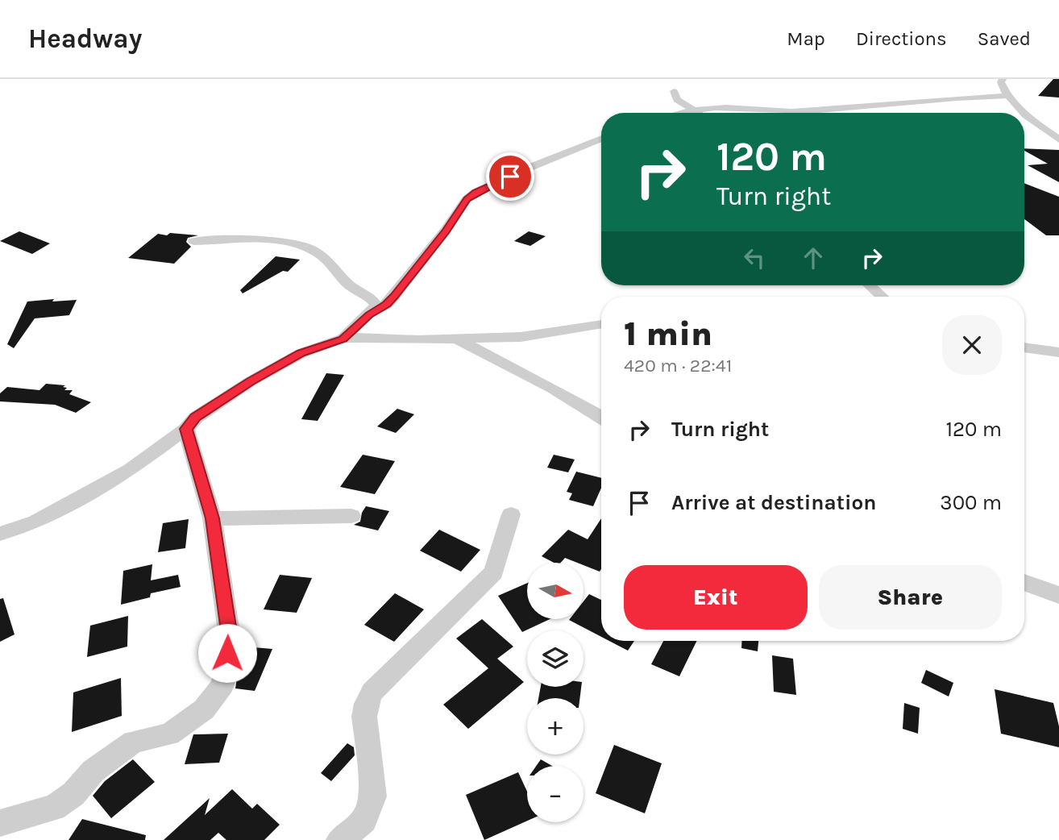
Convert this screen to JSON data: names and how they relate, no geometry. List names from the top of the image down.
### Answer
{
  "north": "right",
  "page": {
    "header": "Headway",
    "nav": ["Map", "Directions", "Saved"],
    "turn": ["120 m", "Turn right"],
    "heading": ["1 min", "420 m · 22:41"],
    "list": [
      {
        "name": "Turn right",
        "value": "120 m"
      },
      {
        "name": "Arrive at destination",
        "value": "300 m"
      }
    ],
    "buttons": ["Exit", "Share"],
    "map_buttons": ["+", "−"]
  }
}
